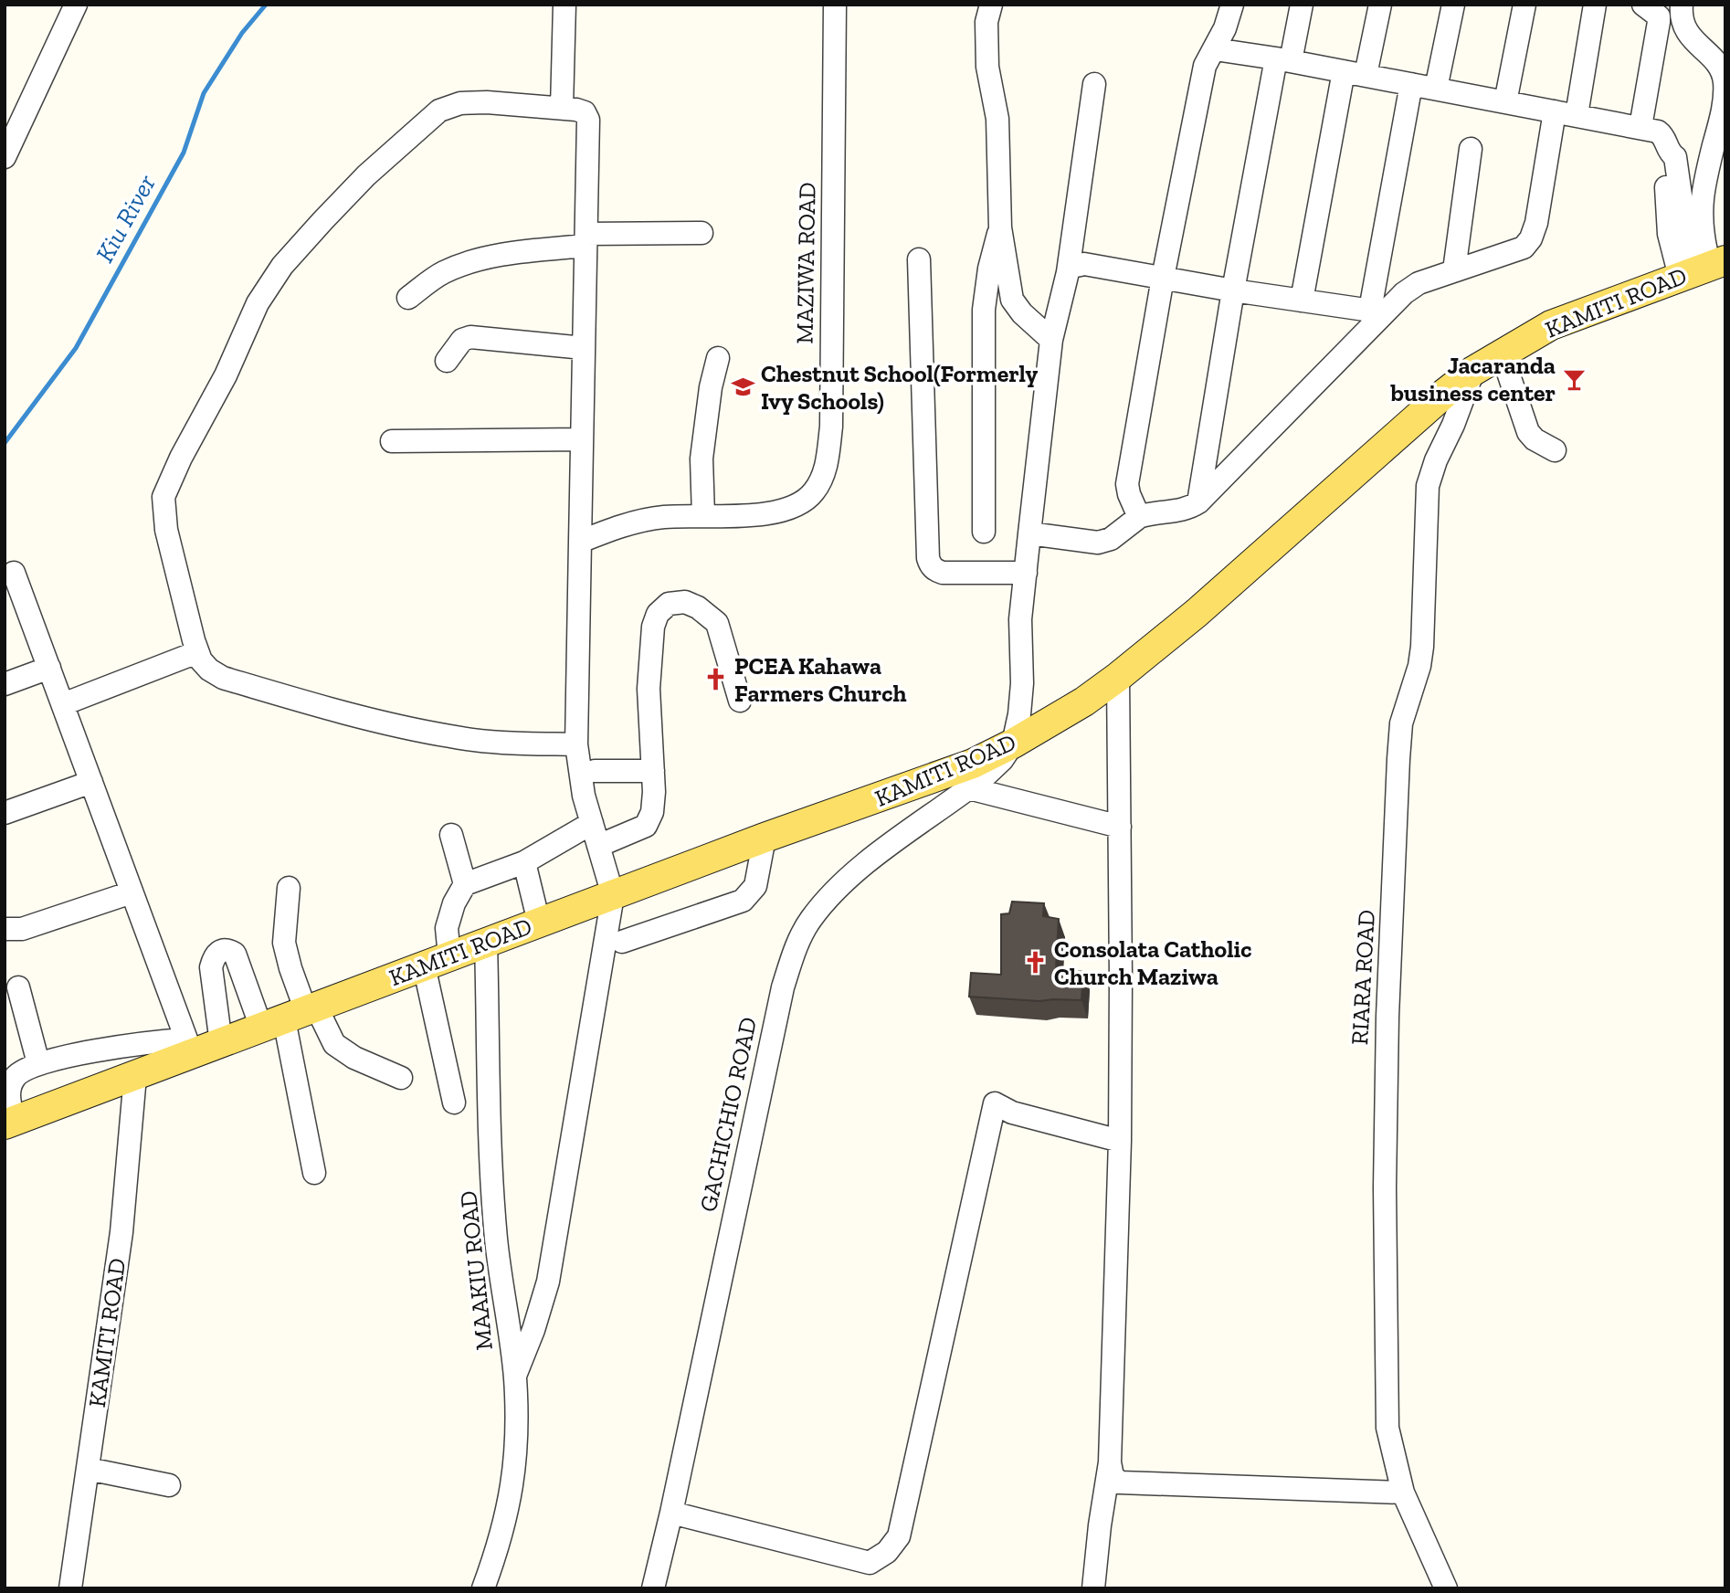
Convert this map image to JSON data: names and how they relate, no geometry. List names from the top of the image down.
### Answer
{
  "streets": {
    "main road": ["KAMITI ROAD"],
    "street": [
      "MAZIWA ROAD",
      "RIARA ROAD",
      "GACHICHIO ROAD",
      "MAAKIU ROAD"
    ]
  },
  "crossings": [
    ["KAMITI ROAD", "RIARA ROAD"],
    ["KAMITI ROAD", "GACHICHIO ROAD"],
    ["KAMITI ROAD", "MAAKIU ROAD"]
  ],
  "water": ["Kiu River"],
  "places": {
    "bar": ["Jacaranda business center"],
    "school or university": ["Chestnut School(Formerly Ivy Schools)"],
    "church": ["PCEA Kahawa Farmers Church", "Consolata Catholic Church Maziwa"]
  }
}
